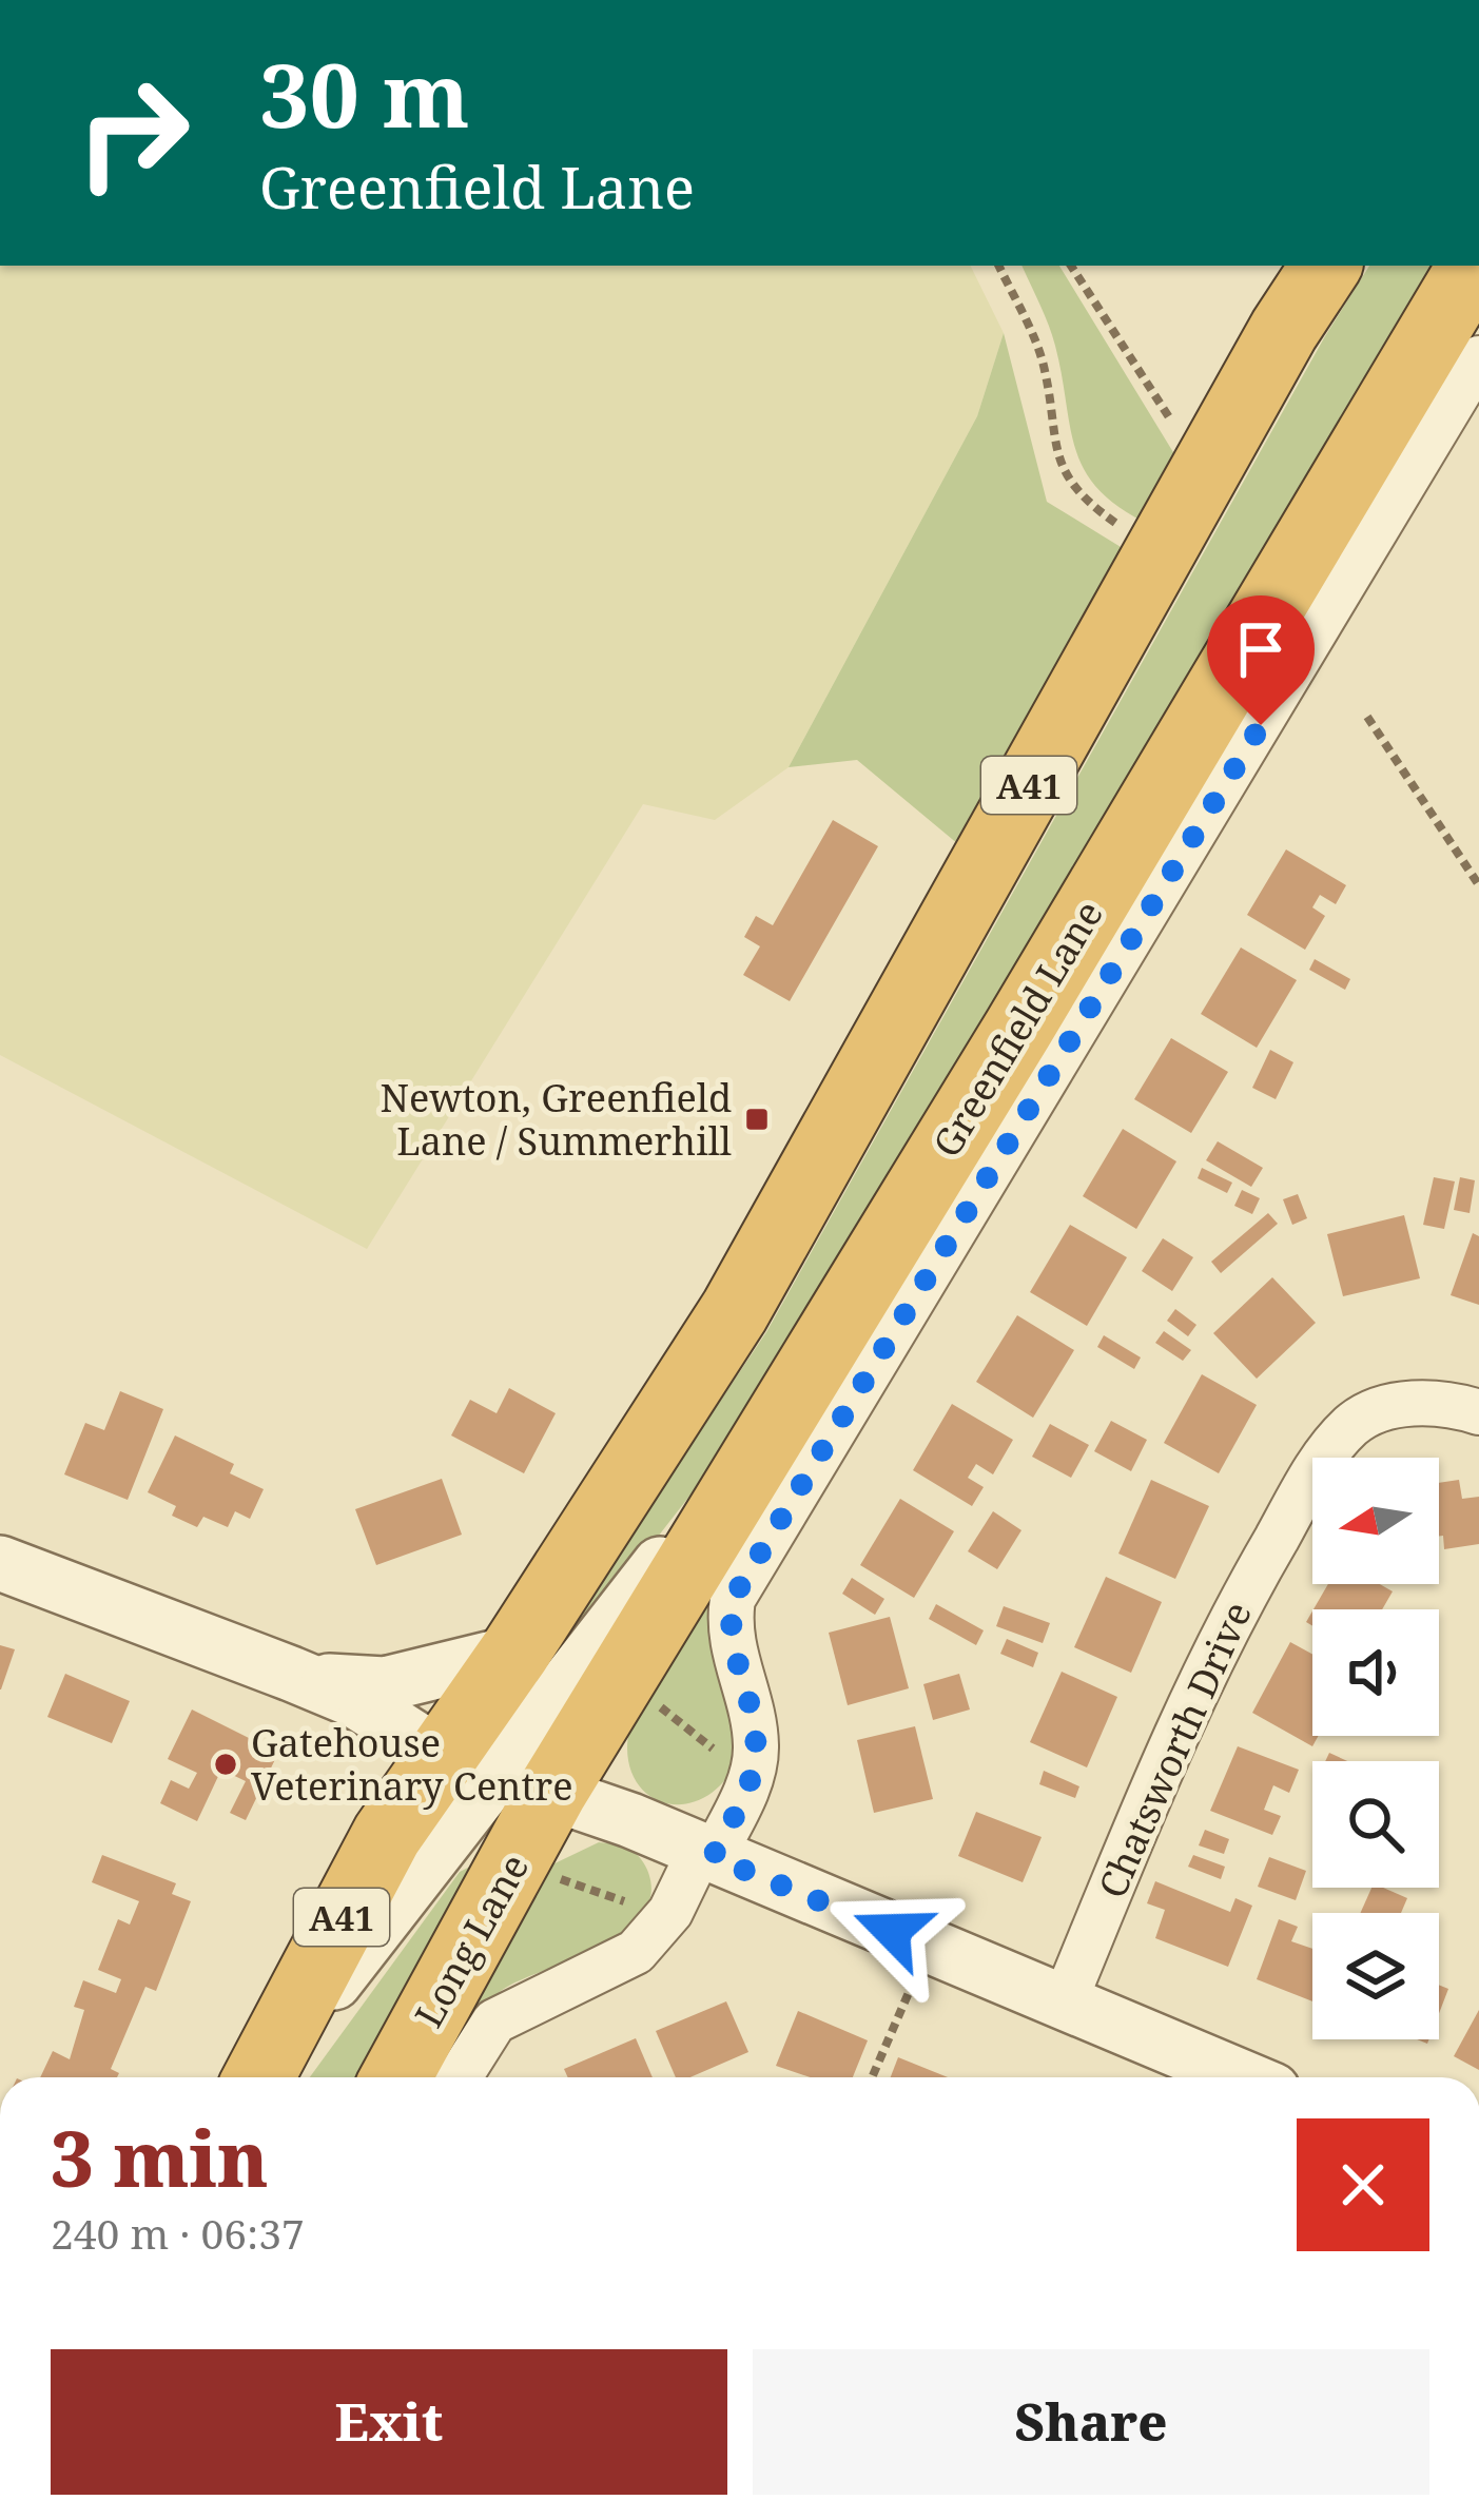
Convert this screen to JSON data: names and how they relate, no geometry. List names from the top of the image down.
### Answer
{
  "streets": {
    "highway": ["A41", "Greenfield Lane", "Long Lane"],
    "street": ["Chatsworth Drive"]
  },
  "crossings": [
    ["A41", "Greenfield Lane"],
    ["A41", "Long Lane"],
    ["Greenfield Lane", "Long Lane"]
  ],
  "places": {
    "transit": ["Newton, Greenfield Lane / Summerhill"],
    "other": ["Gatehouse Veterinary Centre"]
  },
  "north": "left",
  "page": {
    "turn": ["30 m", "Greenfield Lane"],
    "heading": ["3 min", "240 m · 06:37"],
    "buttons": ["Exit", "Share"]
  }
}
